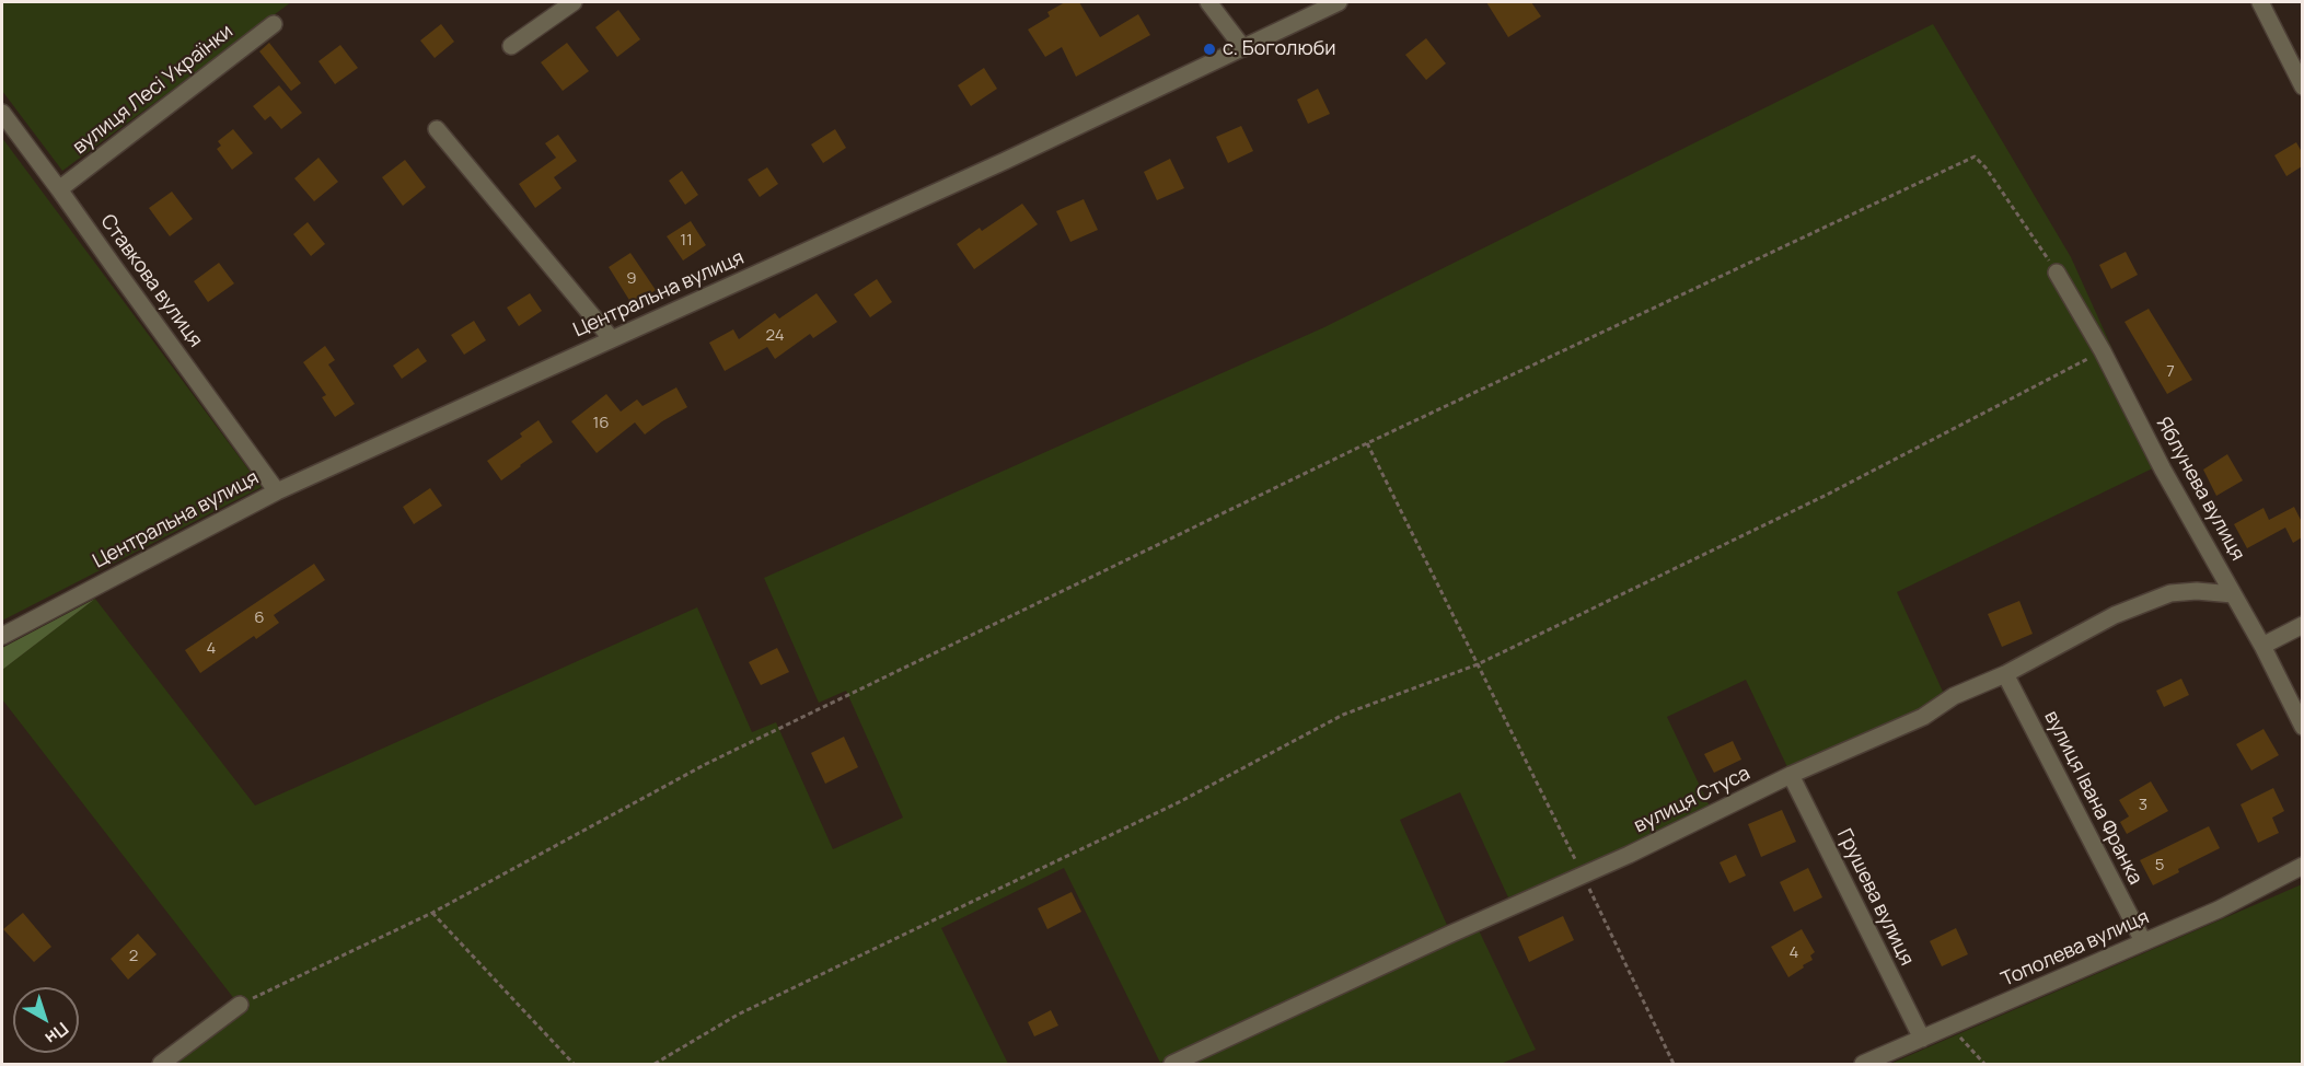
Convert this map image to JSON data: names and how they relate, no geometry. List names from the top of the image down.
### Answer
{
  "streets": {
    "street": [
      "вулиця Лесі Українки",
      "Ставкова вулиця",
      "Центральна вулиця",
      "Яблунева вулиця",
      "вулиця Івана Франка",
      "вулиця Стуса",
      "Грушева вулиця",
      "Тополева вулиця"
    ]
  },
  "crossings": [
    ["вулиця Лесі Українки", "Ставкова вулиця"],
    ["Ставкова вулиця", "Центральна вулиця"],
    ["Яблунева вулиця", "вулиця Стуса"],
    ["вулиця Івана Франка", "вулиця Стуса"],
    ["вулиця Івана Франка", "Тополева вулиця"],
    ["вулиця Стуса", "Грушева вулиця"],
    ["Грушева вулиця", "Тополева вулиця"]
  ],
  "places": ["с. Боголюби"],
  "house_numbers": [
    "11",
    "9",
    "24",
    "7",
    "16",
    "6",
    "4",
    "3",
    "5",
    "4",
    "2"
  ],
  "north": "bottom right"
}
